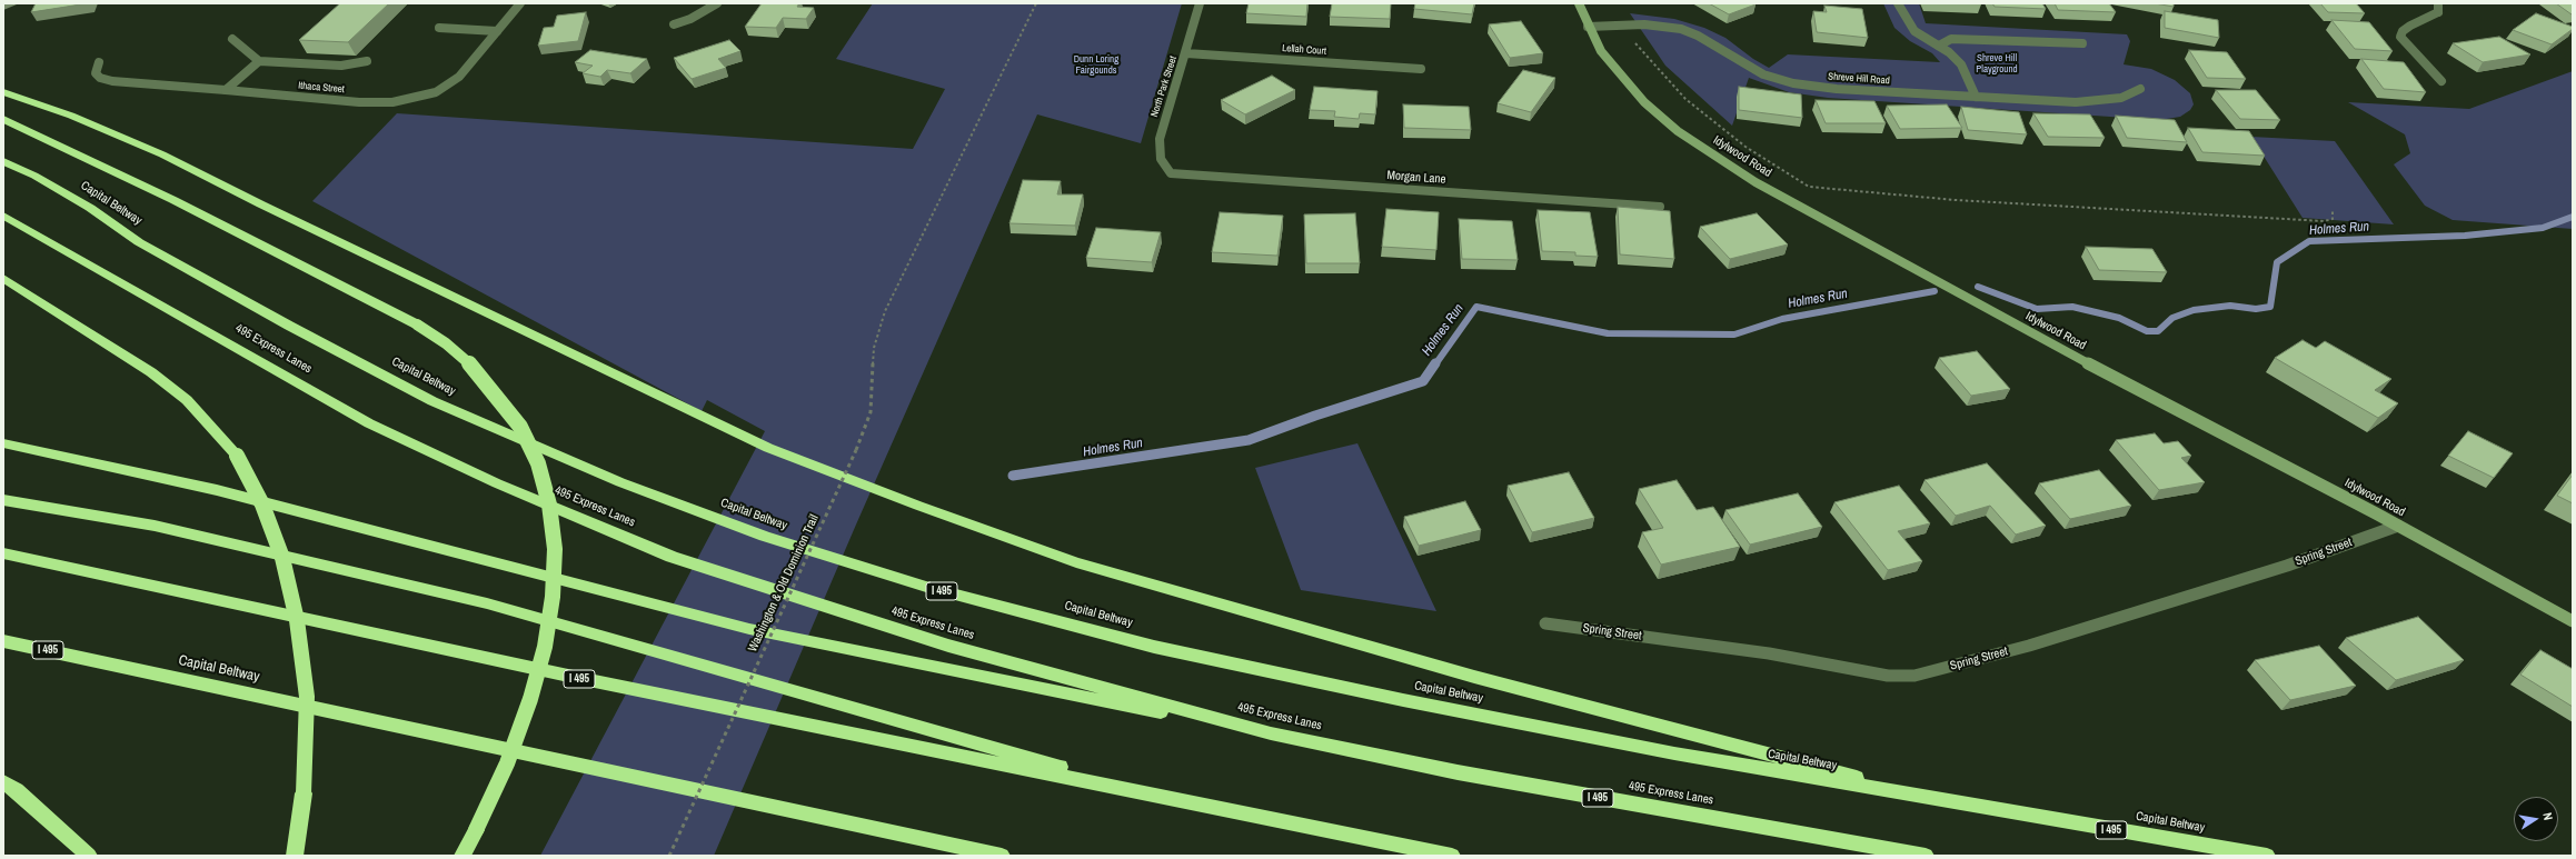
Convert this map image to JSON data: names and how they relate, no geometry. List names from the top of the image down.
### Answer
{
  "streets": {
    "highway": ["Capital Beltway", "495 Express Lanes", "I 495"],
    "main road": ["Idylwood Road"],
    "street": [
      "Lellah Court",
      "Shreve Hill Road",
      "North Park Street",
      "Ithaca Street",
      "Morgan Lane",
      "Spring Street"
    ],
    "path": ["Washington & Old Dominion Trail"]
  },
  "crossings": [
    ["Lellah Court", "North Park Street"],
    ["Shreve Hill Road", "Idylwood Road"],
    ["North Park Street", "Morgan Lane"],
    ["Idylwood Road", "Spring Street"]
  ],
  "water": ["Holmes Run"],
  "parks": ["Shreve Hill Playground", "Dunn Loring Fairgounds"],
  "north": "right"
}
